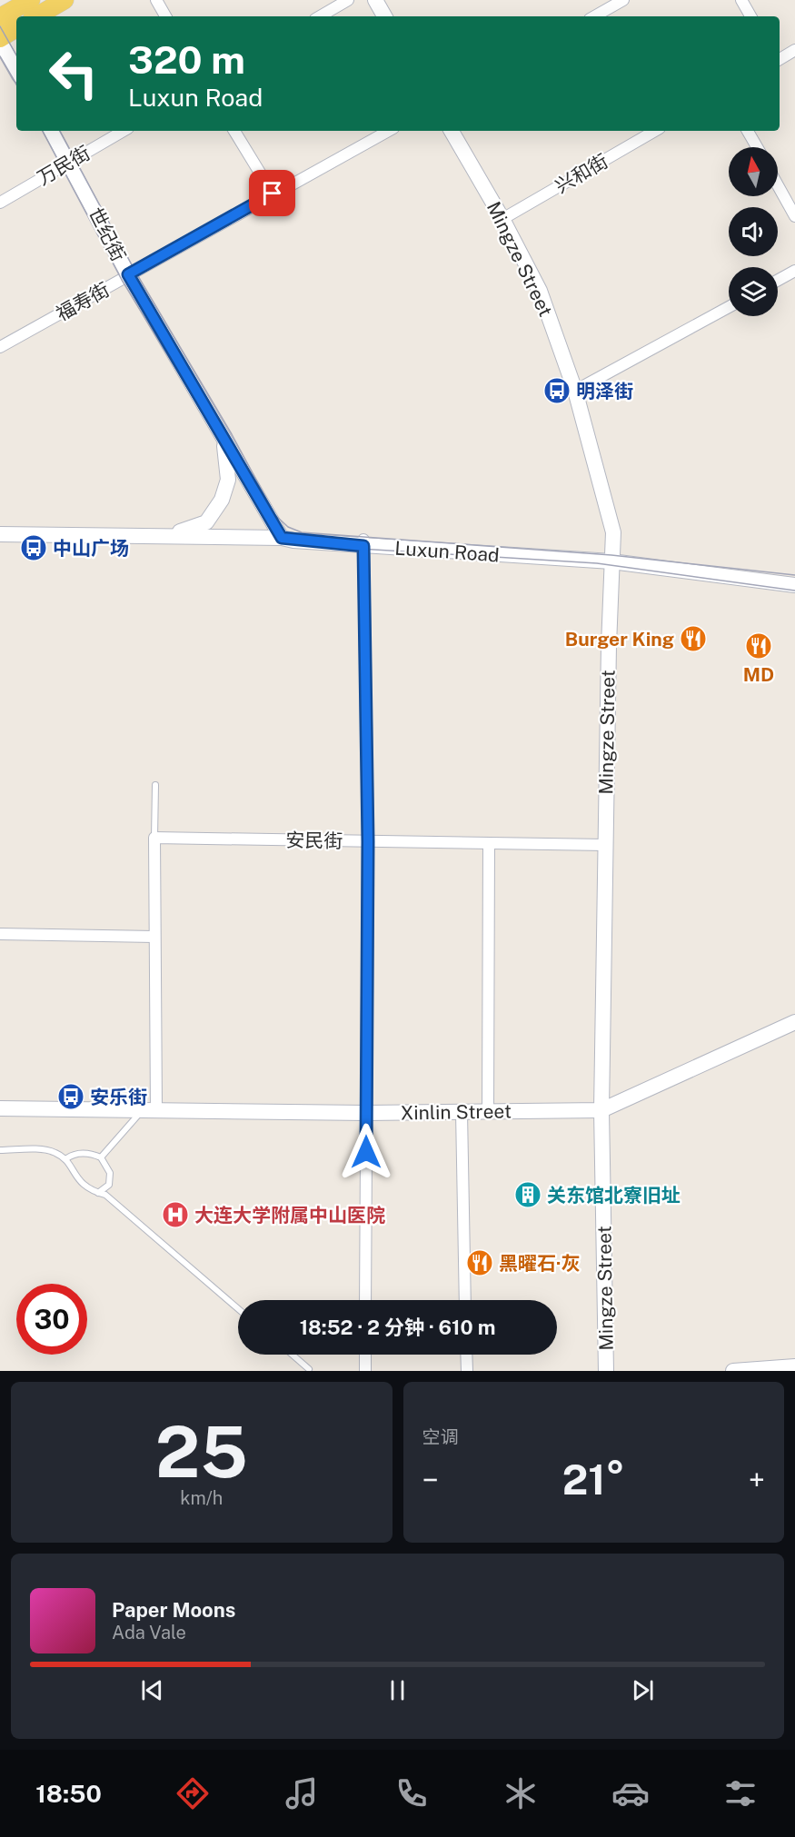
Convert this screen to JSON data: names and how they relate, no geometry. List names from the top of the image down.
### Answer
{
  "streets": {
    "street": [
      "万民街",
      "兴和街",
      "世纪街",
      "Mingze Street",
      "福寿街",
      "Luxun Road",
      "安民街",
      "Xinlin Street"
    ]
  },
  "crossings": [
    ["万民街", "世纪街"],
    ["兴和街", "Mingze Street"],
    ["世纪街", "福寿街"],
    ["世纪街", "Luxun Road"],
    ["Mingze Street", "Luxun Road"],
    ["Mingze Street", "安民街"],
    ["Mingze Street", "Xinlin Street"]
  ],
  "places": {
    "bus stop": ["明泽街", "中山广场", "安乐街"],
    "restaurant": ["Burger King", "MD", "黑曜石·灰"],
    "building": ["关东馆北寮旧址"],
    "hospital": ["大连大学附属中山医院"]
  },
  "north": "top",
  "page": {
    "turn": ["320 m", "Luxun Road"],
    "limit": "30",
    "trip": "18:52 · 2 分钟 · 610 m",
    "tile": [
      ["25", "km/h"],
      "空调"
    ],
    "heat": ["−", "21°", "+"],
    "song": ["Paper Moons", "Ada Vale"],
    "tabs": "18:50"
  }
}
